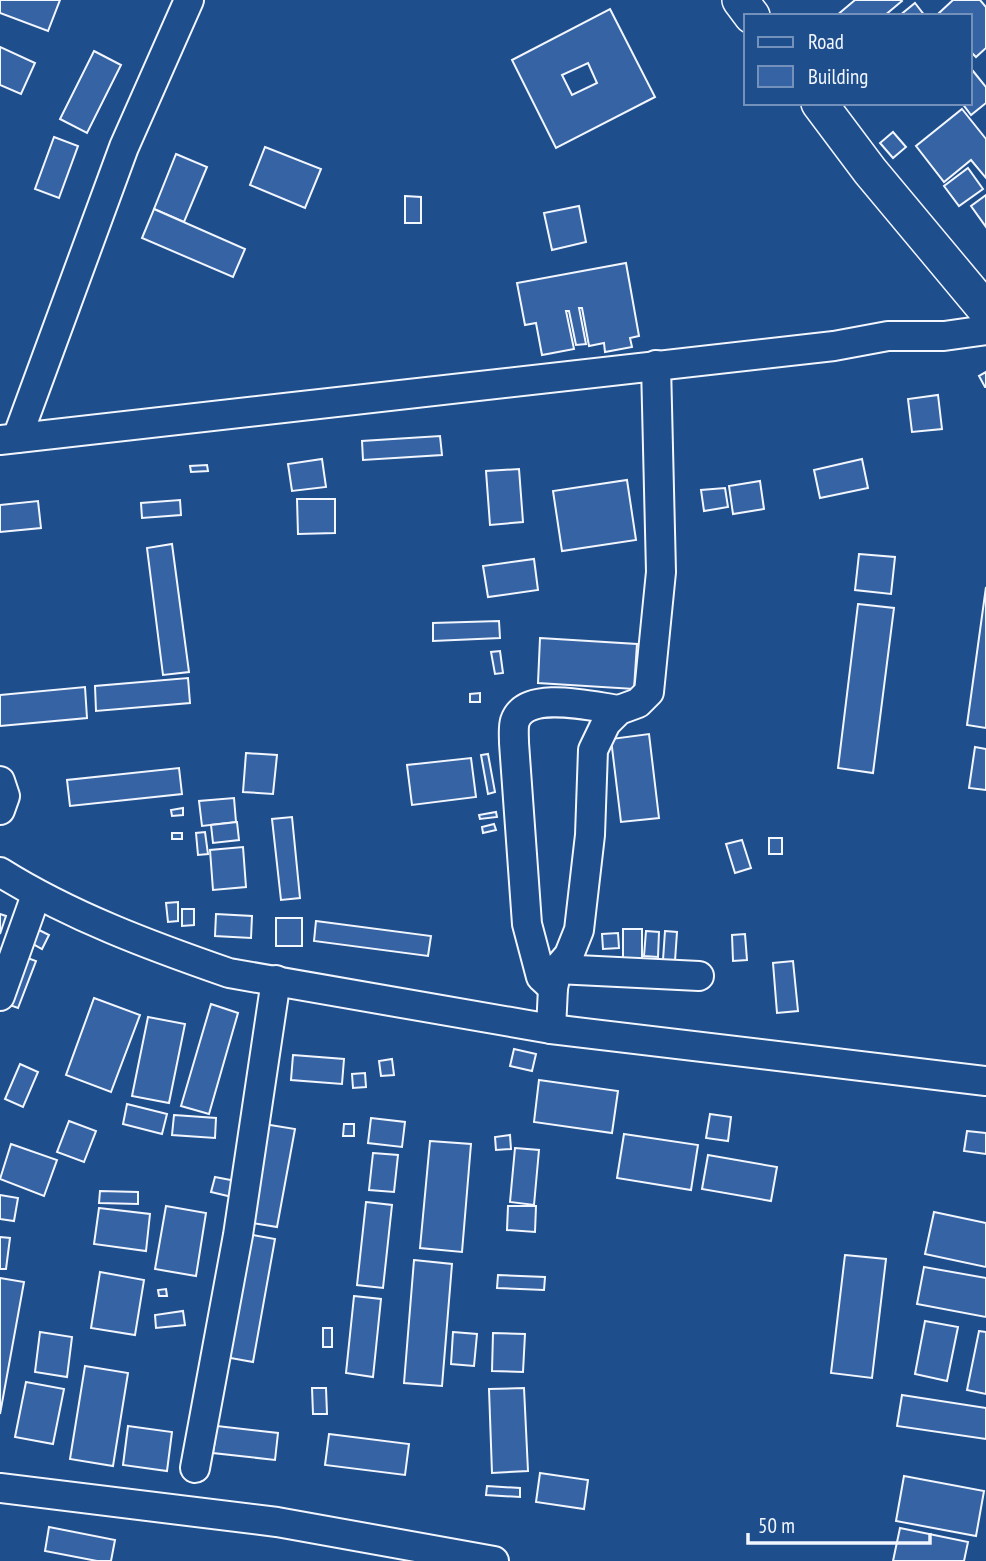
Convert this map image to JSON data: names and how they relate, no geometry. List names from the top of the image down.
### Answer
{
  "legend": ["Road", "Building"],
  "scale_bar": "50 m"
}
